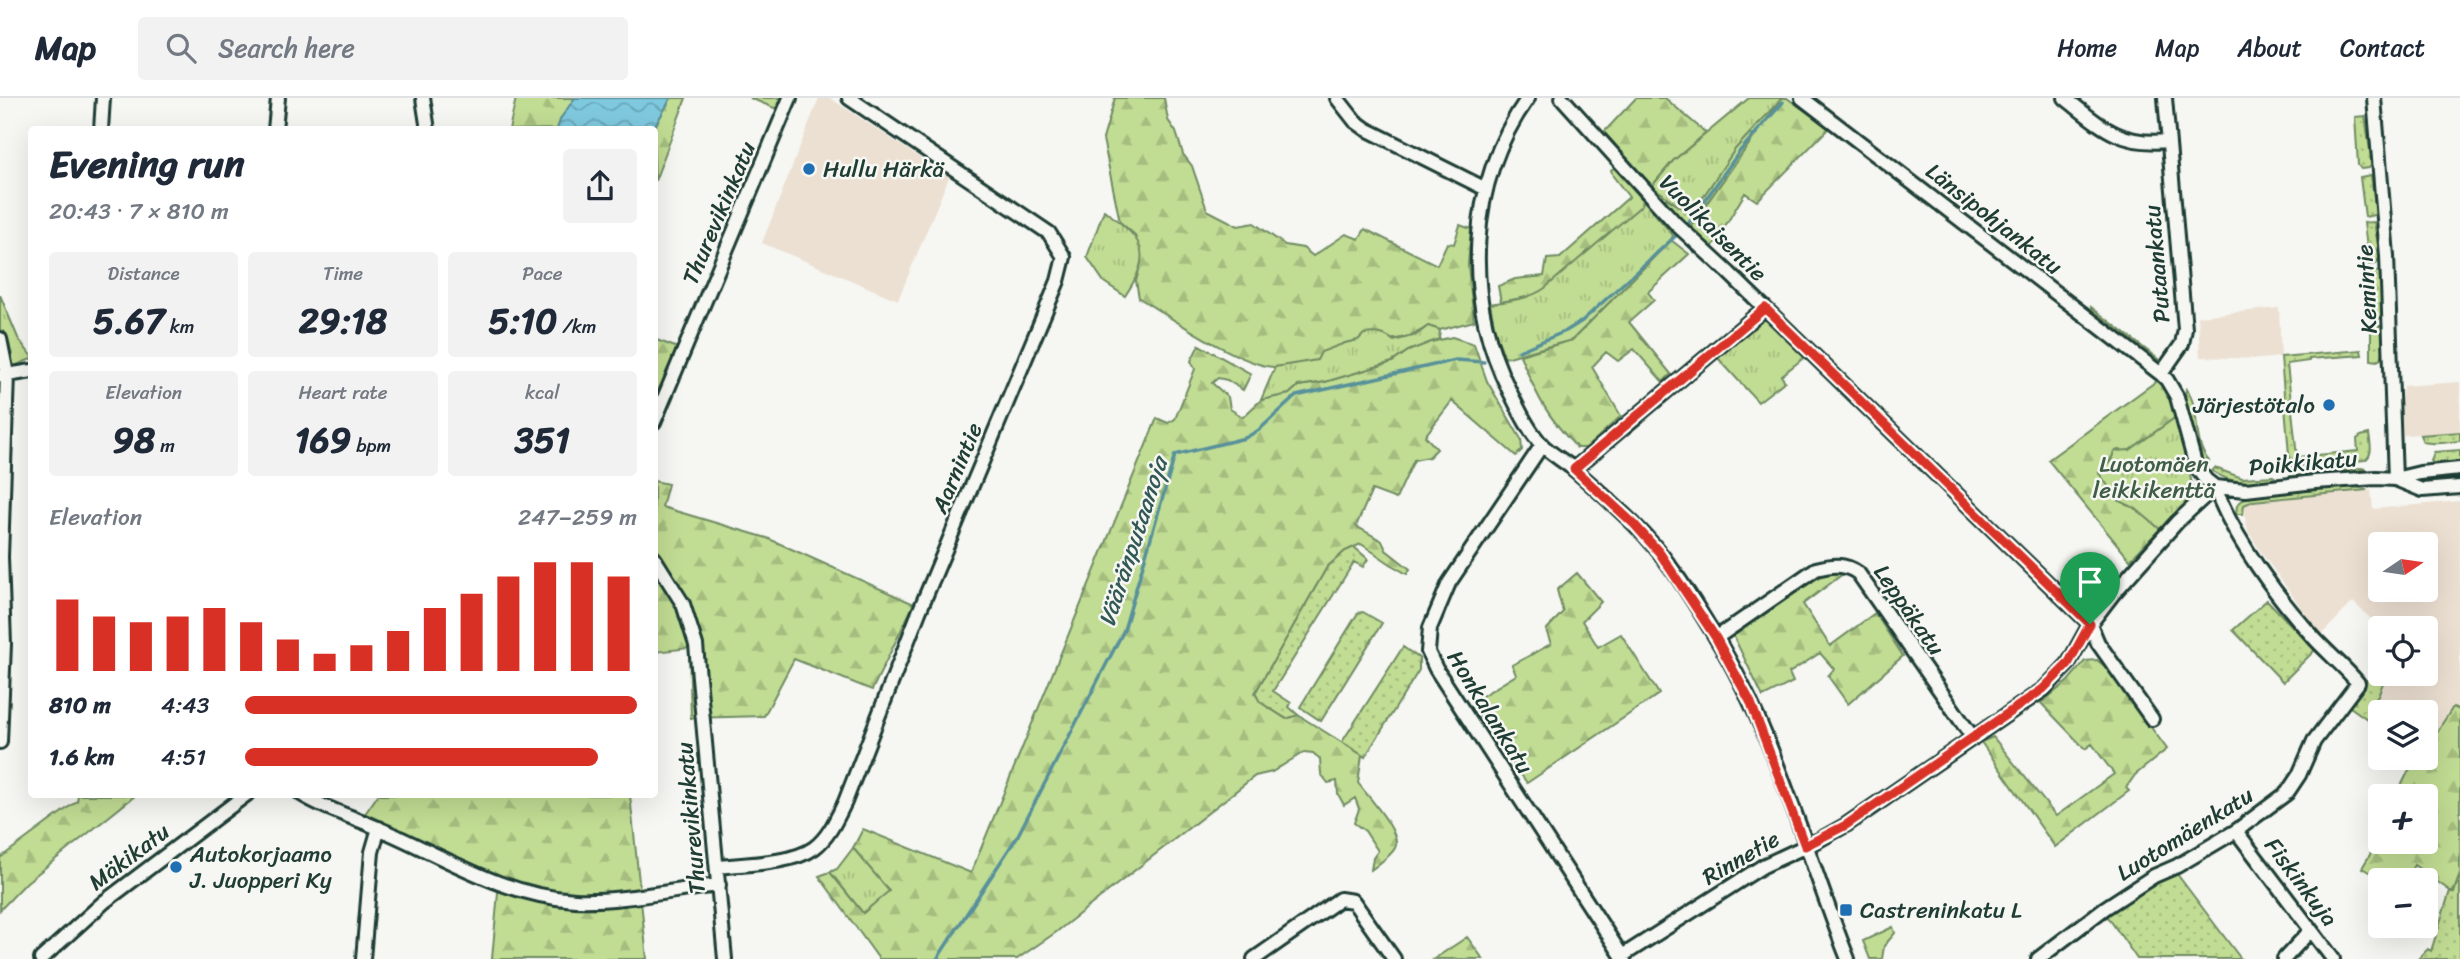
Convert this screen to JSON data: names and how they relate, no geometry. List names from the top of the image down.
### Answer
{
  "streets": {
    "street": [
      "Thurevikinkatu",
      "Länsipohjankatu",
      "Vuolikaisentie",
      "Putaankatu",
      "Kemintie",
      "Poikkikatu",
      "Aarnintie",
      "Leppäkatu",
      "Honkalankatu",
      "Luotomäenkatu",
      "Mäkikatu",
      "Rinnetie",
      "Fiskinkuja"
    ]
  },
  "crossings": [
    ["Thurevikinkatu", "Aarnintie"],
    ["Länsipohjankatu", "Putaankatu"],
    ["Vuolikaisentie", "Rinnetie"],
    ["Kemintie", "Poikkikatu"],
    ["Poikkikatu", "Luotomäenkatu"],
    ["Poikkikatu", "Rinnetie"],
    ["Leppäkatu", "Rinnetie"],
    ["Honkalankatu", "Rinnetie"],
    ["Luotomäenkatu", "Rinnetie"],
    ["Luotomäenkatu", "Fiskinkuja"]
  ],
  "water": ["Vääränputaanoja"],
  "parks": ["Luotomäen leikkikenttä"],
  "places": {
    "other": ["Hullu Härkä", "Järjestötalo", "Autokorjaamo J. Juopperi Ky"],
    "transit": ["Castreninkatu L"]
  },
  "north": "right",
  "page": {
    "header": "Map",
    "search": "Search here",
    "nav": [
      "Home",
      "Map",
      "About",
      "Contact"
    ],
    "heading": ["Evening run", "20:43 · 7 × 810 m"],
    "stats": [
      ["Distance", "5.67 km"],
      ["Time", "29:18"],
      ["Pace", "5:10 /km"],
      ["Elevation", "98 m"],
      ["Heart rate", "169 bpm"],
      ["kcal", "351"]
    ],
    "chart": ["Elevation", "247–259 m"],
    "map_buttons": ["+", "−"],
    "list": [
      {
        "name": "810 m",
        "note": "4:43"
      },
      {
        "name": "1.6 km",
        "note": "4:51"
      }
    ]
  }
}
